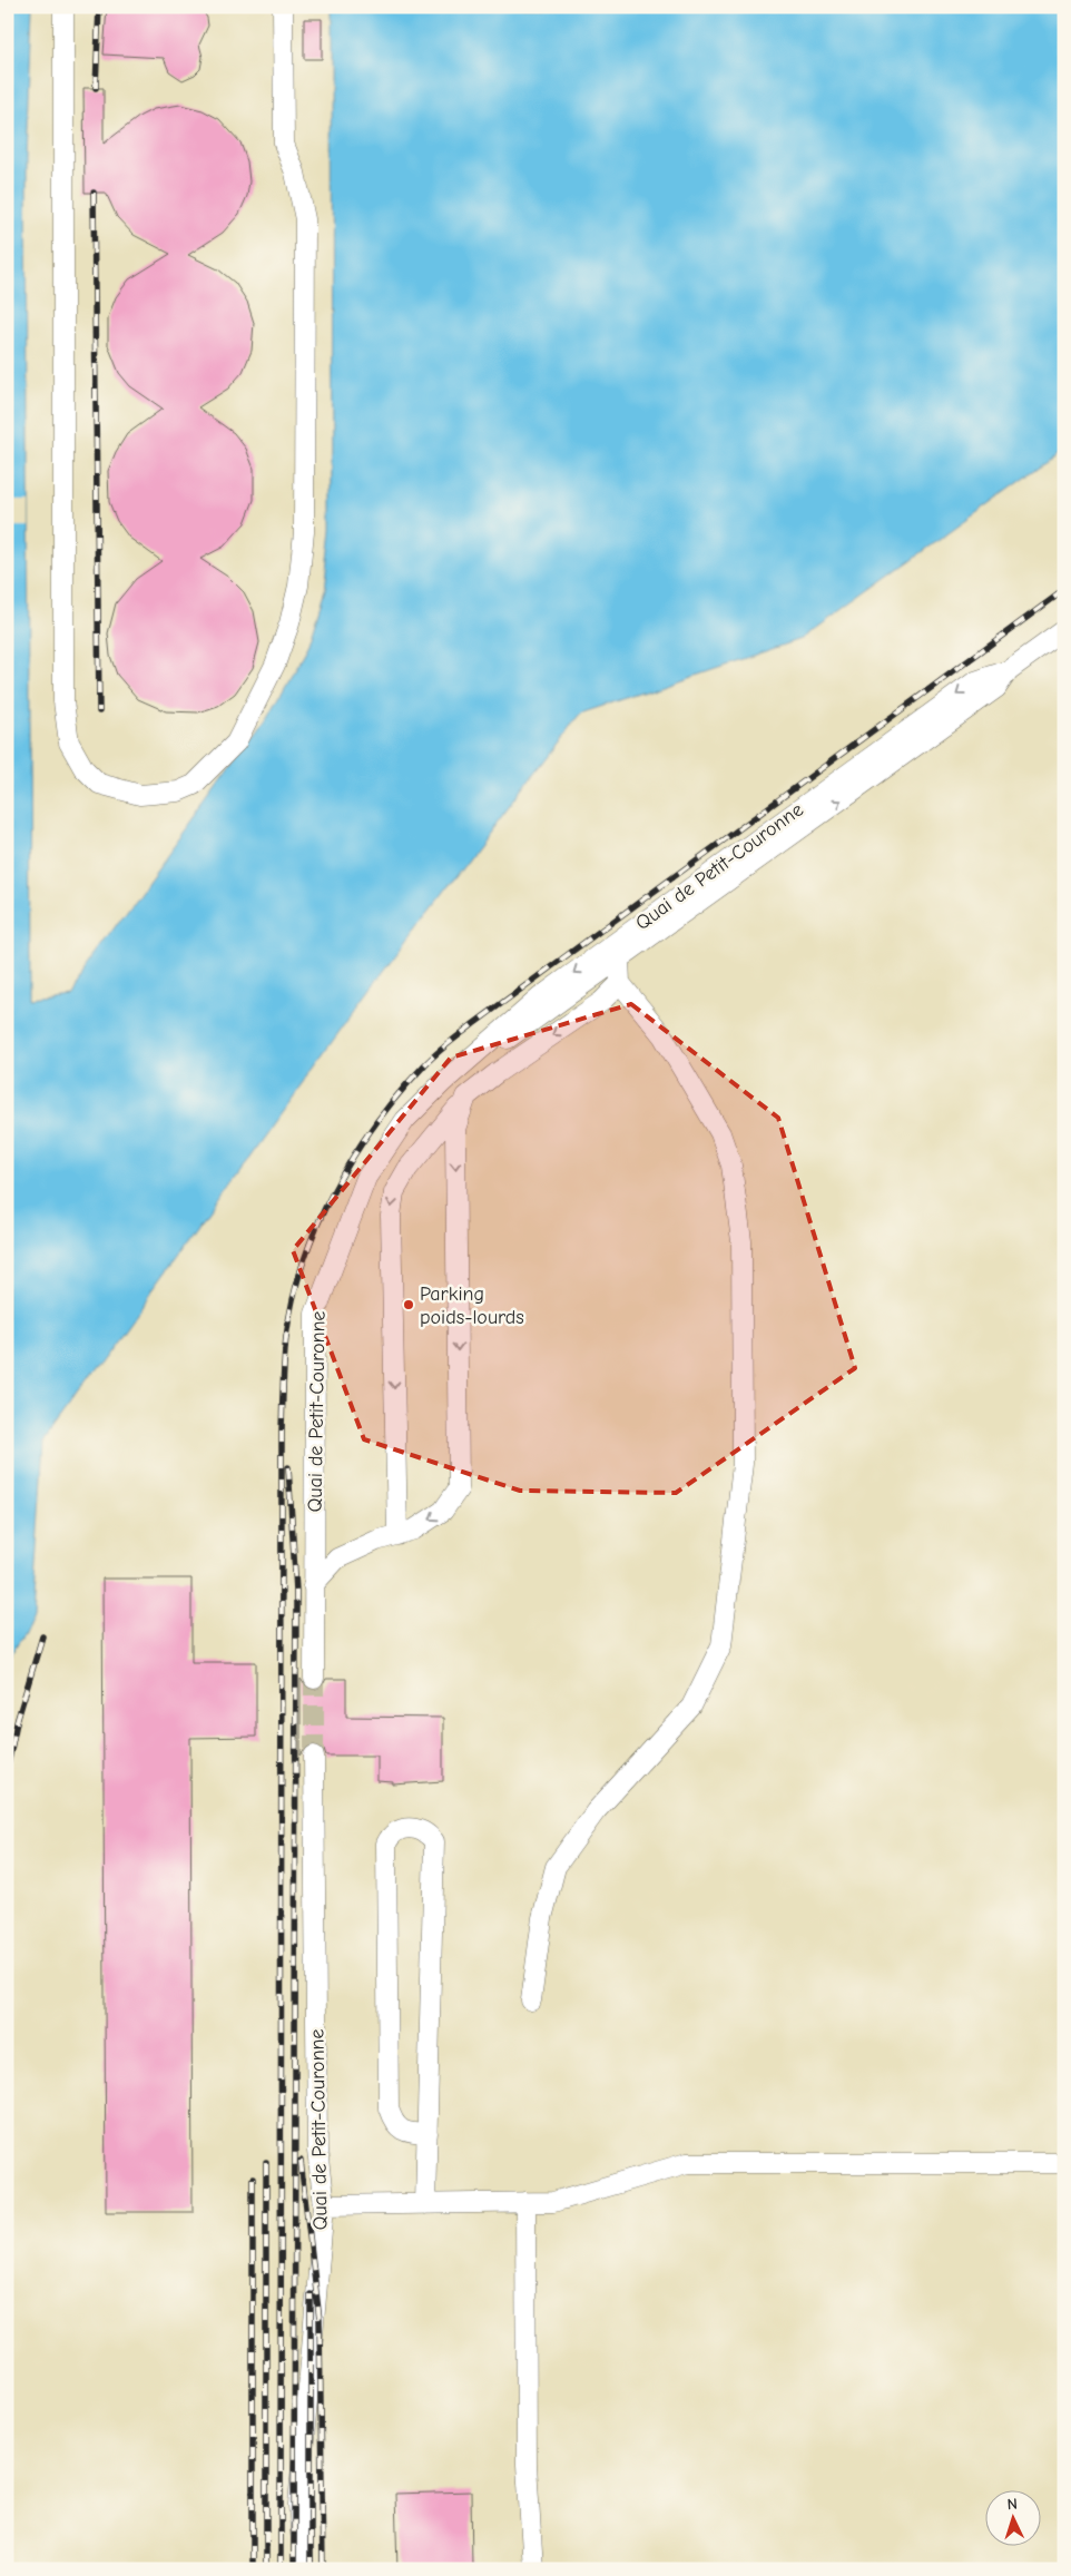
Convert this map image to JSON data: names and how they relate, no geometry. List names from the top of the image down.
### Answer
{
  "streets": {
    "street": ["Quai de Petit-Couronne"]
  },
  "places": ["Parking poids-lourds"],
  "north": "top"
}
